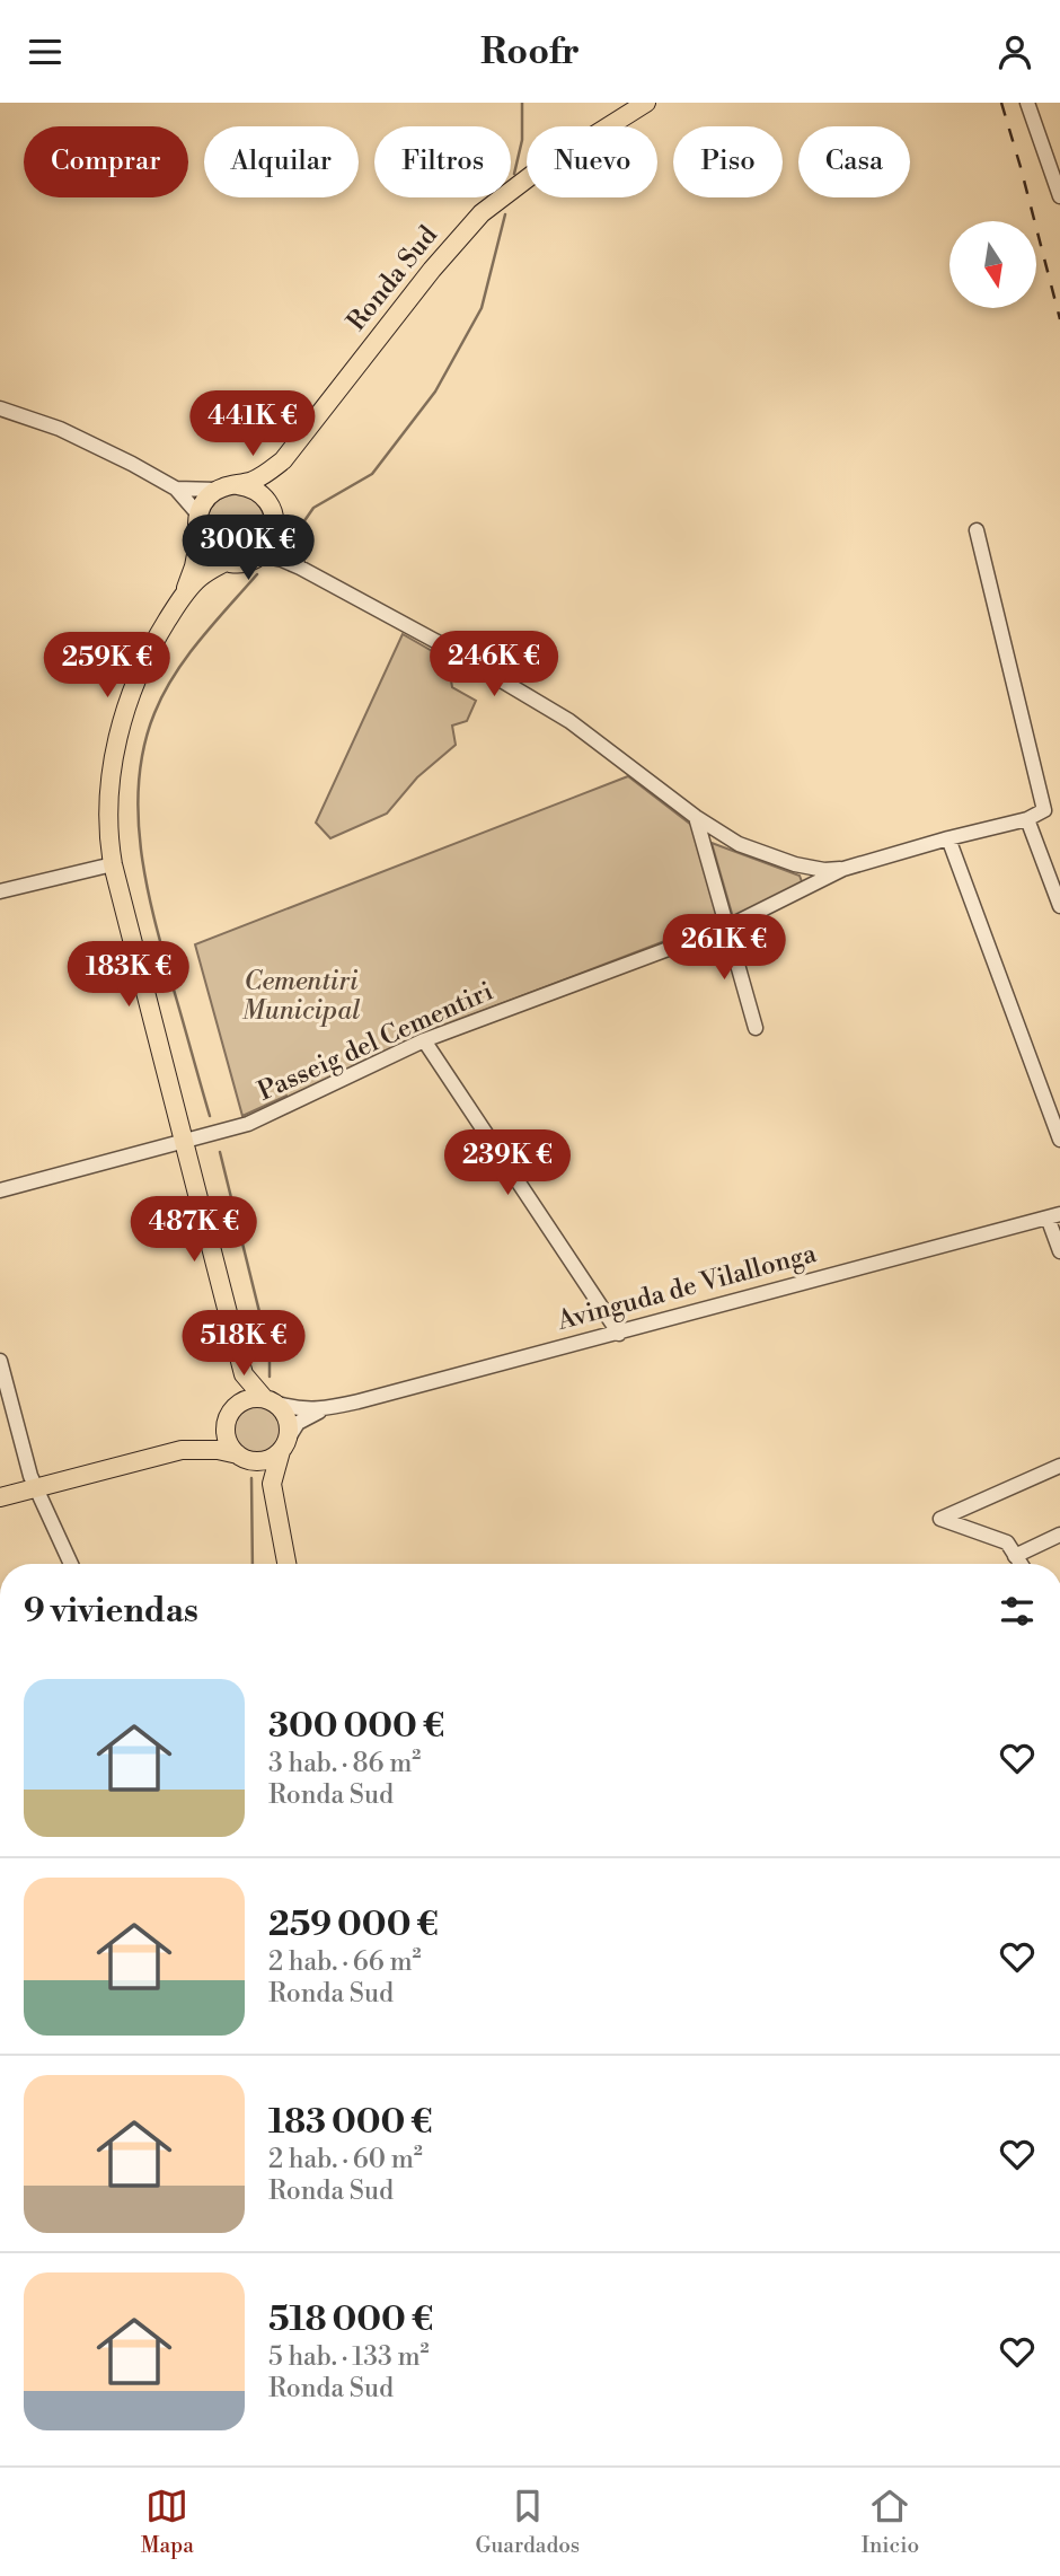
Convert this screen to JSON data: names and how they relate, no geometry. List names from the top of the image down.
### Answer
{
  "streets": {
    "main road": ["Ronda Sud"],
    "street": ["Passeig del Cementiri", "Avinguda de Vilallonga"]
  },
  "parks": ["Cementiri Municipal"],
  "north": "bottom",
  "page": {
    "header": "Roofr",
    "chip": [
      "Comprar",
      "Alquilar",
      "Filtros",
      "Nuevo",
      "Piso",
      "Casa"
    ],
    "price": [
      "441K €",
      "300K €",
      "246K €",
      "259K €",
      "261K €",
      "183K €",
      "239K €",
      "487K €",
      "518K €"
    ],
    "heading": "9 viviendas",
    "list": [
      {
        "name": "300 000 €",
        "note": "3 hab. · 86 m² · Ronda Sud"
      },
      {
        "name": "259 000 €",
        "note": "2 hab. · 66 m² · Ronda Sud"
      },
      {
        "name": "183 000 €",
        "note": "2 hab. · 60 m² · Ronda Sud"
      },
      {
        "name": "518 000 €",
        "note": "5 hab. · 133 m² · Ronda Sud"
      }
    ],
    "tabs": ["Mapa", "Guardados", "Inicio"]
  }
}
